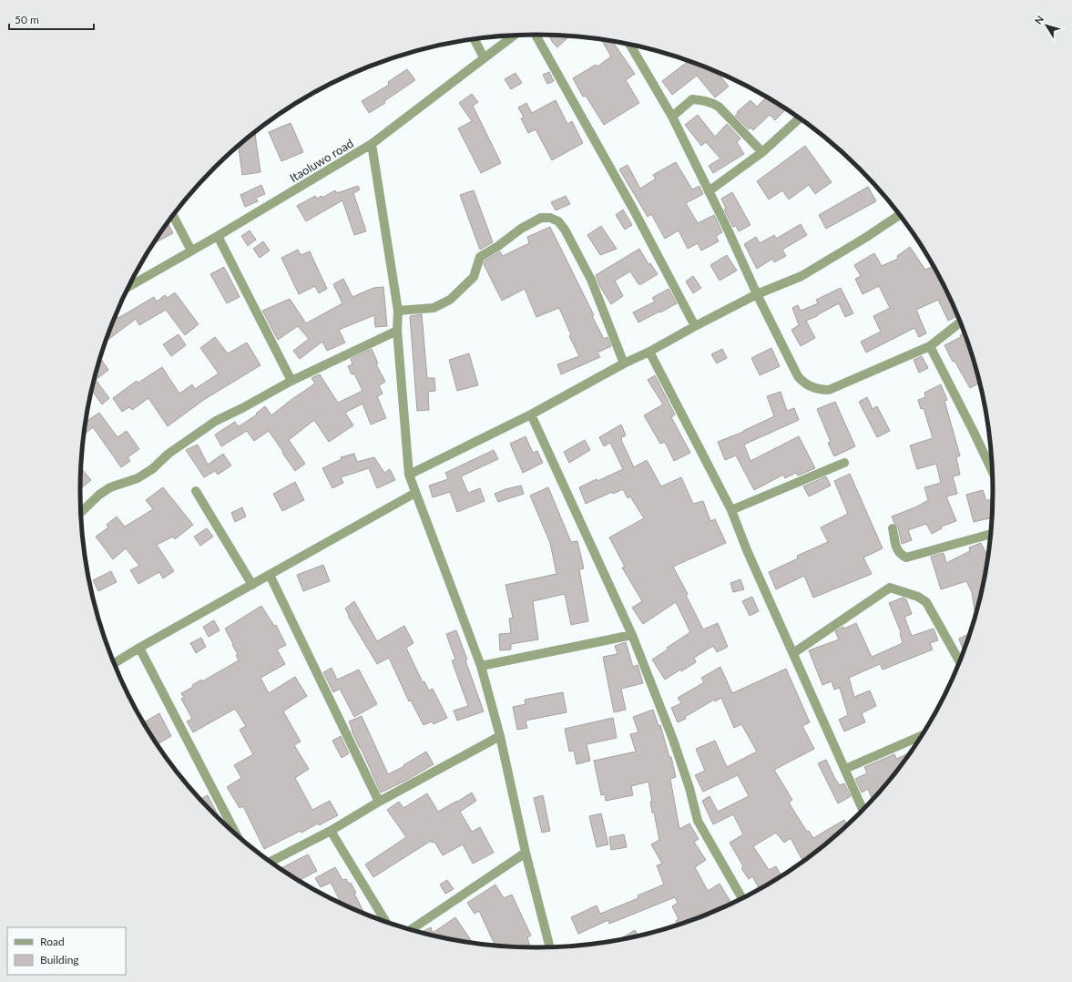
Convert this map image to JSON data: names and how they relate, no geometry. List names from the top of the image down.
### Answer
{
  "streets": {
    "street": ["Itaoluwo road"]
  },
  "legend": ["Road", "Building"],
  "scale_bar": "50 m",
  "north": "top left"
}
